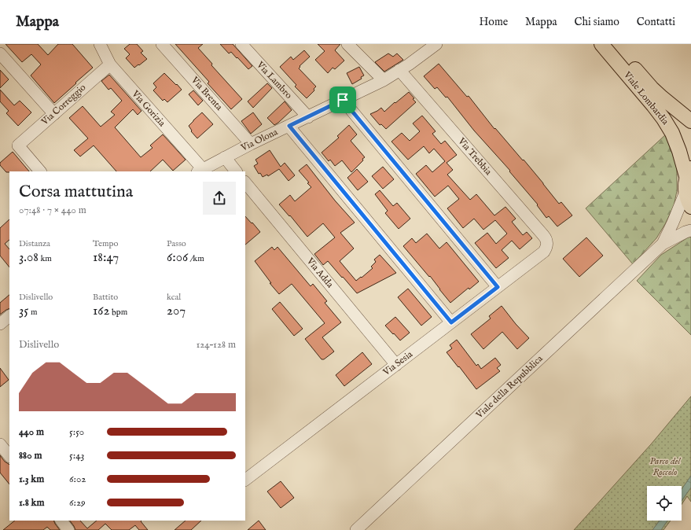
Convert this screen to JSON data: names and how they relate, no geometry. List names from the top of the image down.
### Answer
{
  "streets": {
    "main road": ["Viale Lombardia"],
    "street": [
      "Via Lambro",
      "Via Brenta",
      "Via Correggio",
      "Via Gorizia",
      "Via Olona",
      "Via Trebbia",
      "Via Adda",
      "Via Sesia",
      "Viale della Repubblica"
    ]
  },
  "crossings": [
    ["Via Lambro", "Via Olona"],
    ["Via Brenta", "Via Olona"],
    ["Via Correggio", "Via Gorizia"],
    ["Via Gorizia", "Via Olona"],
    ["Via Olona", "Via Trebbia"],
    ["Via Trebbia", "Via Sesia"],
    ["Via Adda", "Via Sesia"]
  ],
  "parks": ["Parco del Roccolo"],
  "page": {
    "header": "Mappa",
    "nav": [
      "Home",
      "Mappa",
      "Chi siamo",
      "Contatti"
    ],
    "heading": ["Corsa mattutina", "07:48 · 7 × 440 m"],
    "stats": [
      ["Distanza", "3.08 km"],
      ["Tempo", "18:47"],
      ["Passo", "6:06 /km"],
      ["Dislivello", "35 m"],
      ["Battito", "162 bpm"],
      ["kcal", "207"]
    ],
    "chart": ["Dislivello", "124–128 m"],
    "list": [
      {
        "name": "440 m",
        "note": "5:50"
      },
      {
        "name": "880 m",
        "note": "5:43"
      },
      {
        "name": "1.3 km",
        "note": "6:02"
      },
      {
        "name": "1.8 km",
        "note": "6:29"
      }
    ]
  }
}
